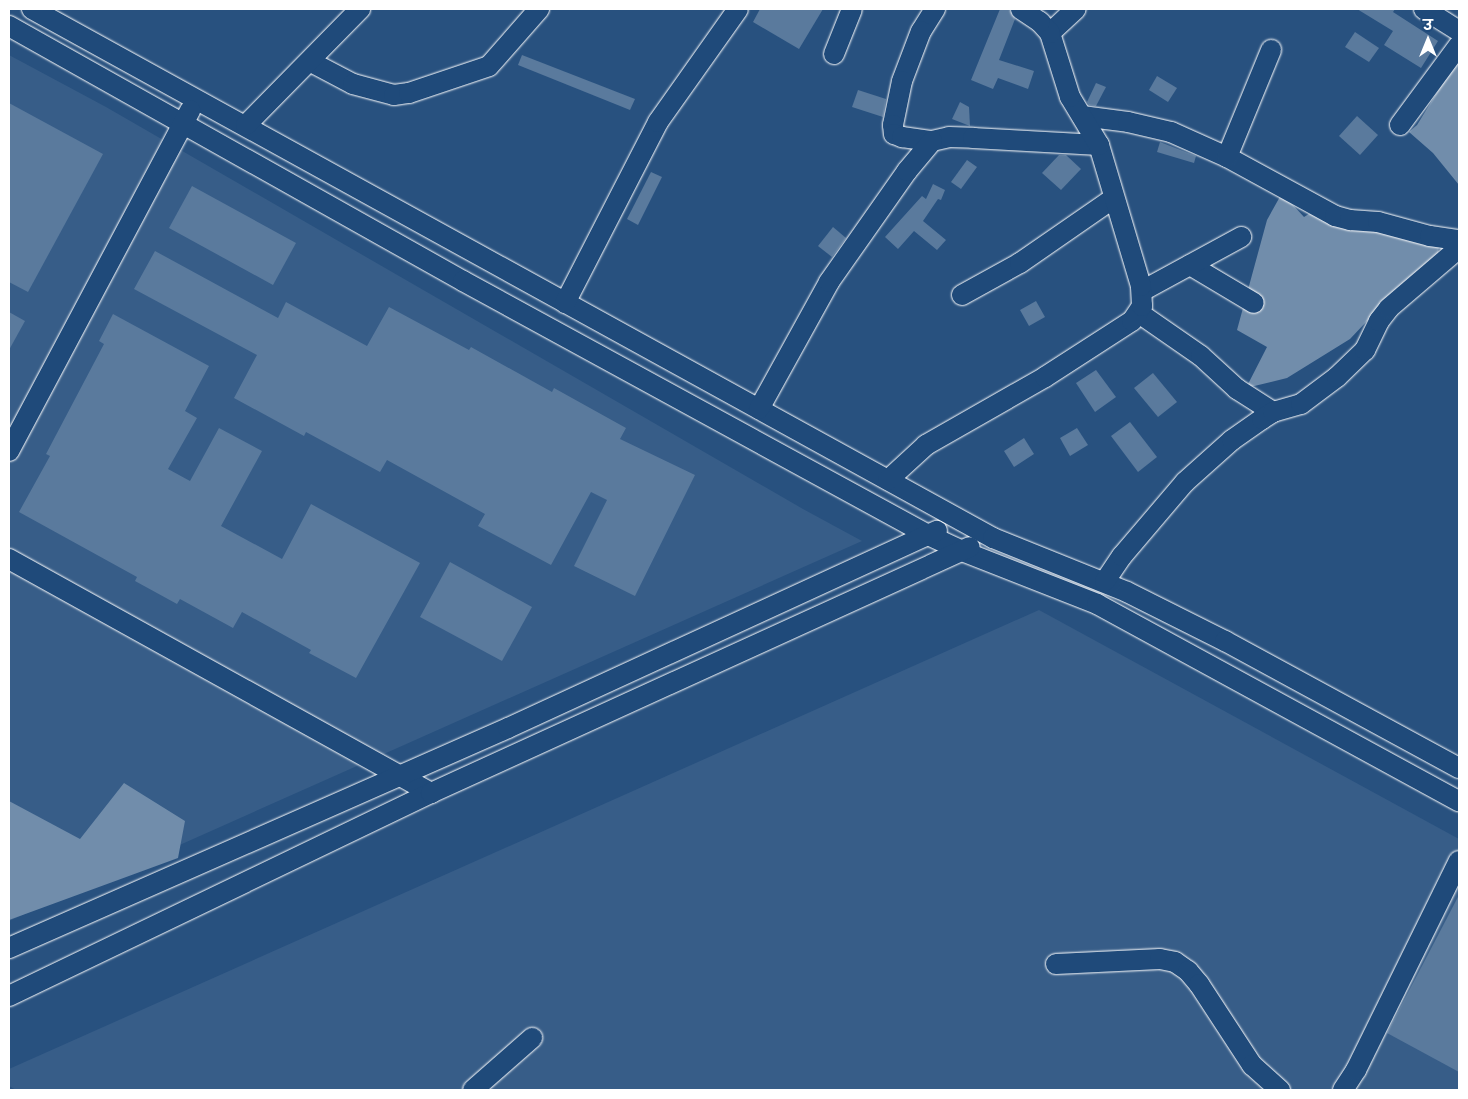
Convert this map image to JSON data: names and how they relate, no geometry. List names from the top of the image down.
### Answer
{
  "north": "top"
}
